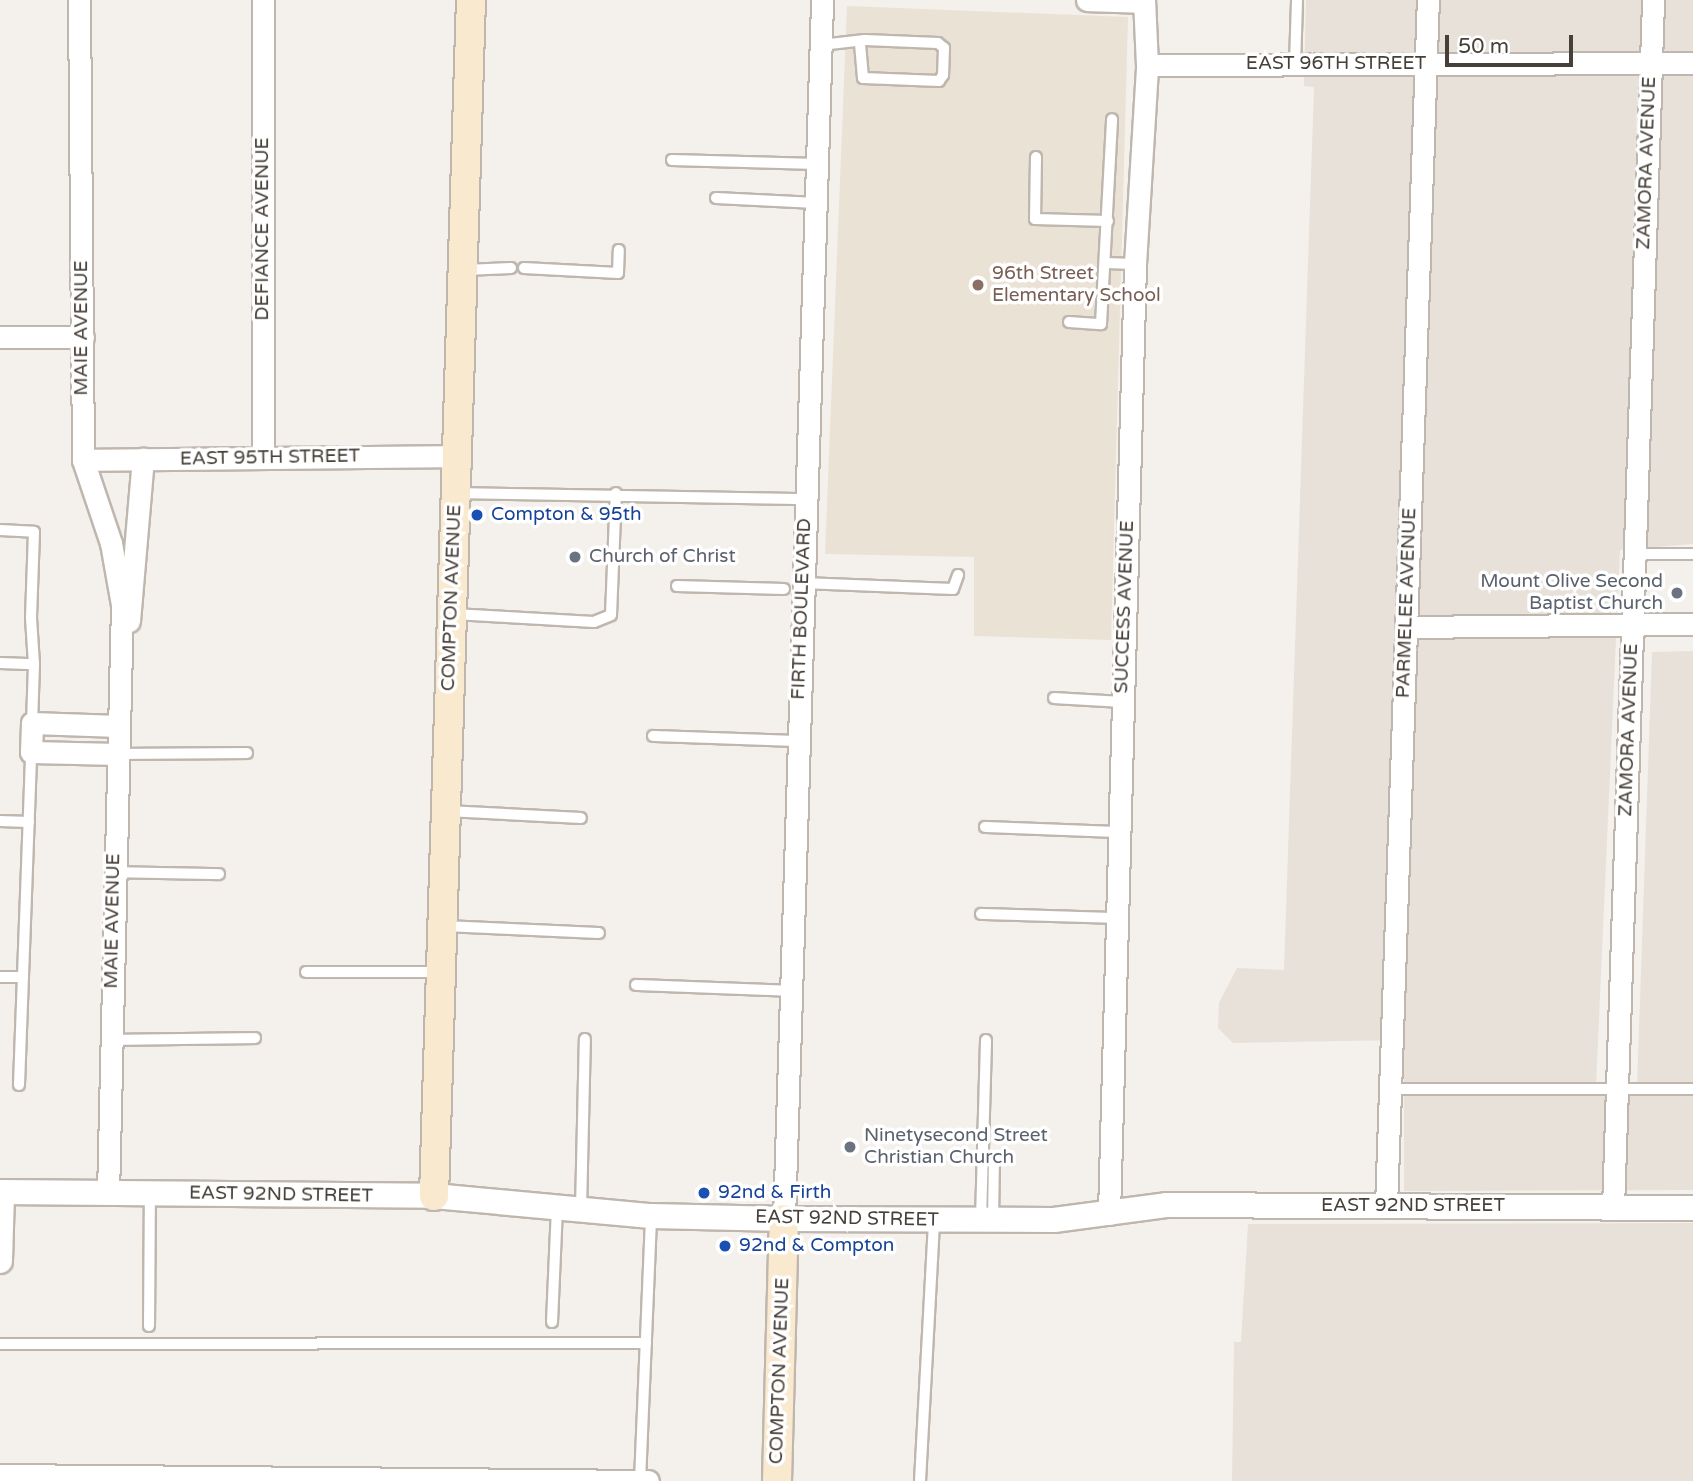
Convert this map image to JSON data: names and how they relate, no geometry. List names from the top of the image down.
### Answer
{
  "streets": {
    "main road": ["COMPTON AVENUE"],
    "street": [
      "EAST 96TH STREET",
      "ZAMORA AVENUE",
      "DEFIANCE AVENUE",
      "MAIE AVENUE",
      "EAST 95TH STREET",
      "PARMELEE AVENUE",
      "SUCCESS AVENUE",
      "FIRTH BOULEVARD",
      "EAST 92ND STREET"
    ]
  },
  "crossings": [
    ["EAST 96TH STREET", "ZAMORA AVENUE"],
    ["EAST 96TH STREET", "PARMELEE AVENUE"],
    ["EAST 96TH STREET", "SUCCESS AVENUE"],
    ["ZAMORA AVENUE", "EAST 92ND STREET"],
    ["DEFIANCE AVENUE", "EAST 95TH STREET"],
    ["MAIE AVENUE", "EAST 95TH STREET"],
    ["MAIE AVENUE", "EAST 92ND STREET"],
    ["EAST 95TH STREET", "COMPTON AVENUE"],
    ["COMPTON AVENUE", "FIRTH BOULEVARD"],
    ["COMPTON AVENUE", "EAST 92ND STREET"],
    ["PARMELEE AVENUE", "EAST 92ND STREET"],
    ["SUCCESS AVENUE", "EAST 92ND STREET"],
    ["FIRTH BOULEVARD", "EAST 92ND STREET"]
  ],
  "places": [
    "96th Street Elementary School",
    "Compton & 95th",
    "Church of Christ",
    "Mount Olive Second Baptist Church",
    "Ninetysecond Street Christian Church",
    "92nd & Firth",
    "92nd & Compton"
  ],
  "scale_bar": "50 m"
}
